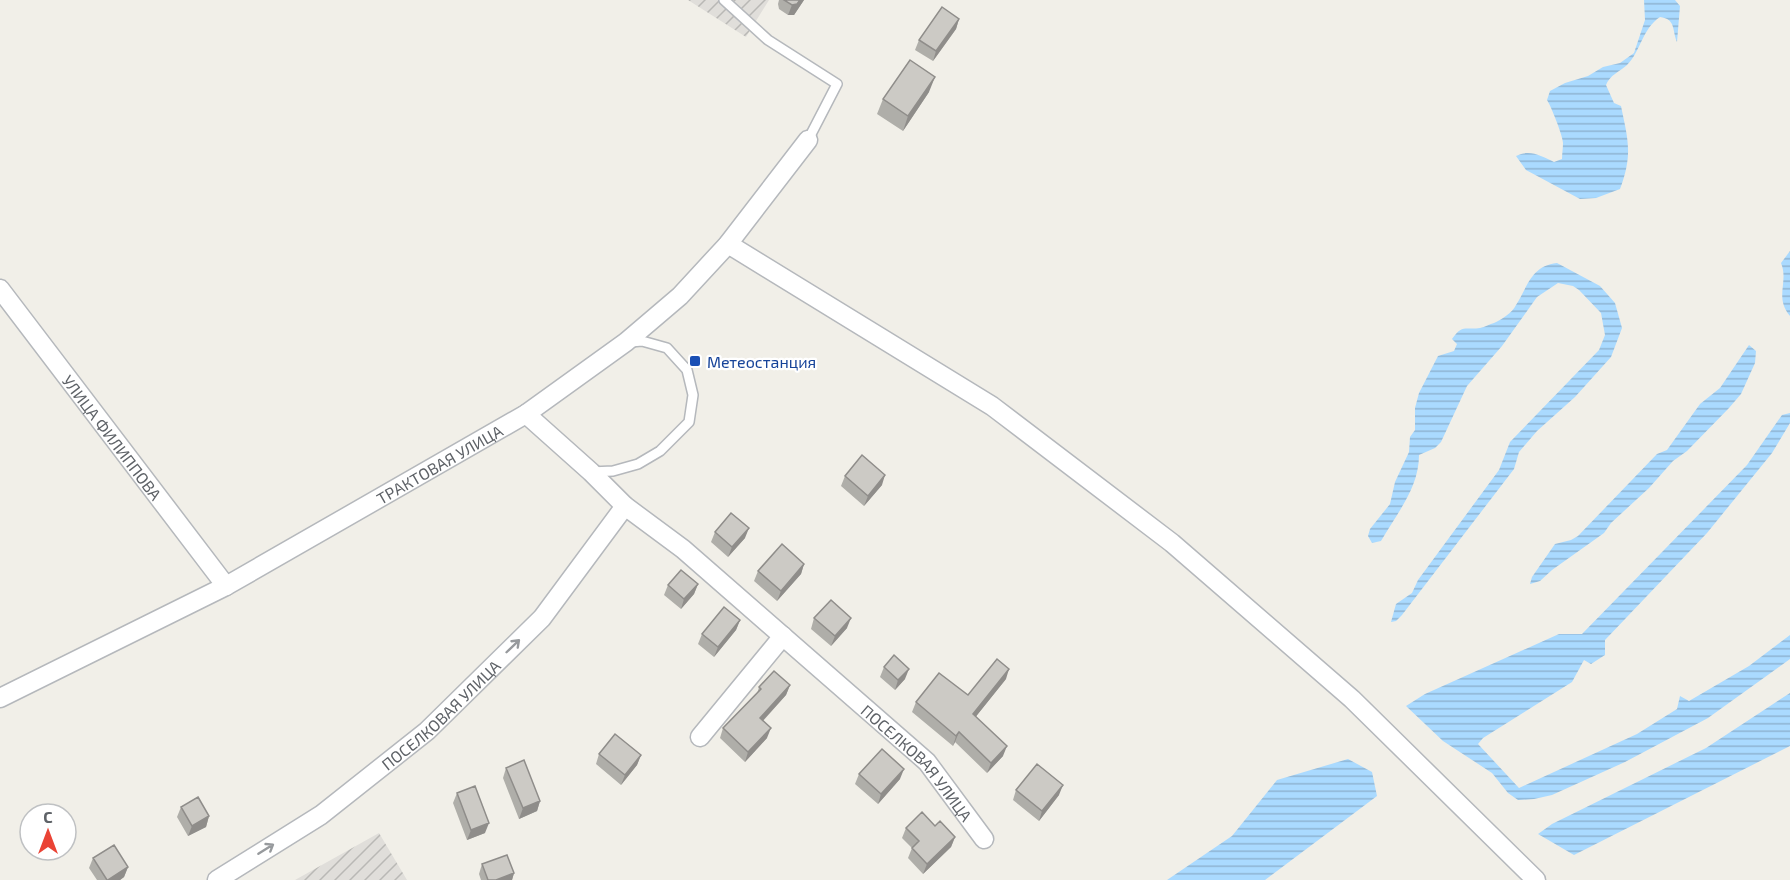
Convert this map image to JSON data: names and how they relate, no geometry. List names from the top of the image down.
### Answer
{
  "streets": {
    "street": ["УЛИЦА ФИЛИППОВА", "ТРАКТОВАЯ УЛИЦА", "ПОСЕЛКОВАЯ УЛИЦА"]
  },
  "crossings": [
    ["УЛИЦА ФИЛИППОВА", "ТРАКТОВАЯ УЛИЦА"],
    ["ТРАКТОВАЯ УЛИЦА", "ПОСЕЛКОВАЯ УЛИЦА"]
  ],
  "one_way": ["ПОСЕЛКОВАЯ УЛИЦА"],
  "places": {
    "transit": ["Метеостанция"]
  },
  "north": "top"
}
